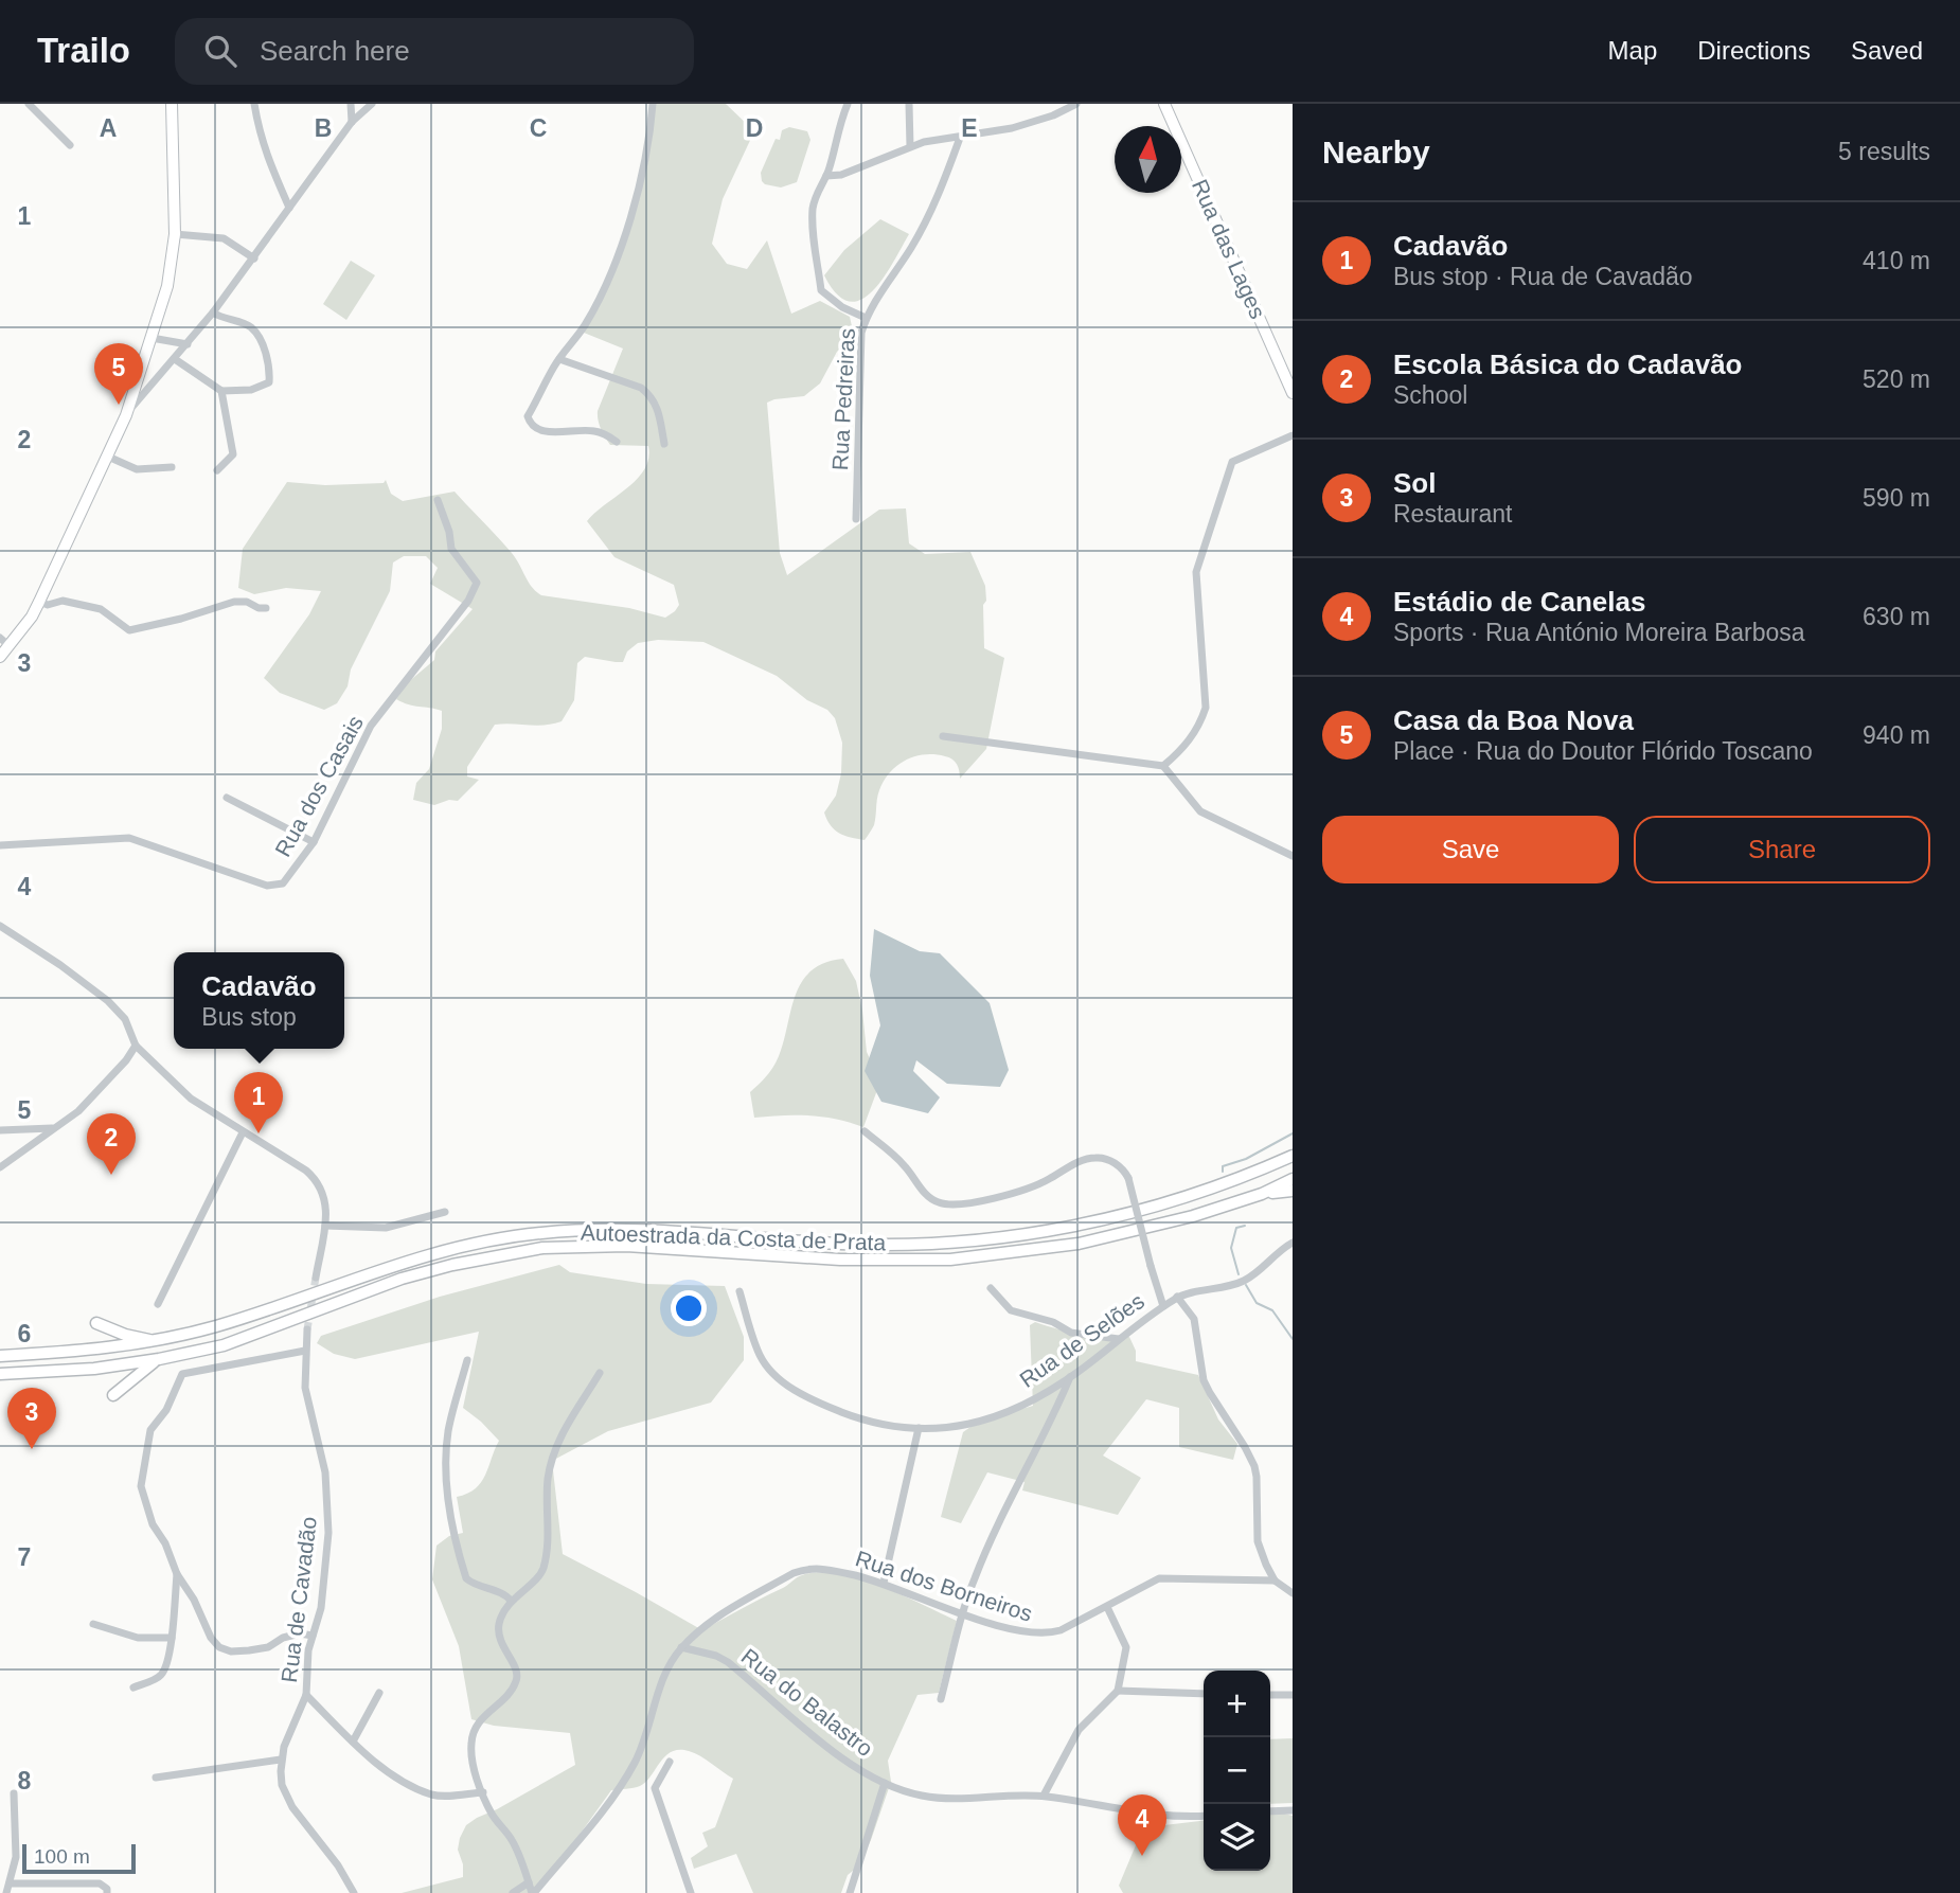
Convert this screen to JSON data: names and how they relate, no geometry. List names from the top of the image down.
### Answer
{
  "streets": {
    "highway": ["Autoestrada da Costa de Prata"],
    "main road": ["Rua das Lages"],
    "street": [
      "Rua Pedreiras",
      "Rua dos Casais",
      "Rua de Selões",
      "Rua dos Borneiros",
      "Rua de Cavadão",
      "Rua do Balastro"
    ]
  },
  "crossings": [
    ["Rua dos Borneiros", "Rua do Balastro"]
  ],
  "scale_bar": "100 m",
  "north": "top",
  "page": {
    "header": "Trailo",
    "search": "Search here",
    "nav": ["Map", "Directions", "Saved"],
    "heading": ["Nearby", "5 results"],
    "list": [
      {
        "mark": "1",
        "name": "Cadavão",
        "note": "Bus stop · Rua de Cavadão",
        "value": "410 m"
      },
      {
        "mark": "2",
        "name": "Escola Básica do Cadavão",
        "note": "School",
        "value": "520 m"
      },
      {
        "mark": "3",
        "name": "Sol",
        "note": "Restaurant",
        "value": "590 m"
      },
      {
        "mark": "4",
        "name": "Estádio de Canelas",
        "note": "Sports · Rua António Moreira Barbosa",
        "value": "630 m"
      },
      {
        "mark": "5",
        "name": "Casa da Boa Nova",
        "note": "Place · Rua do Doutor Flórido Toscano",
        "value": "940 m"
      }
    ],
    "pins": [
      "5",
      "1",
      "2",
      "3",
      "4"
    ],
    "buttons": ["Save", "Share"],
    "popup": ["Cadavão", "Bus stop"],
    "map_buttons": ["+", "−"],
    "scale": "100 m"
  },
  "grid": {
    "columns": [
      "A",
      "B",
      "C",
      "D",
      "E"
    ],
    "rows": [
      "1",
      "2",
      "3",
      "4",
      "5",
      "6",
      "7",
      "8"
    ]
  }
}
